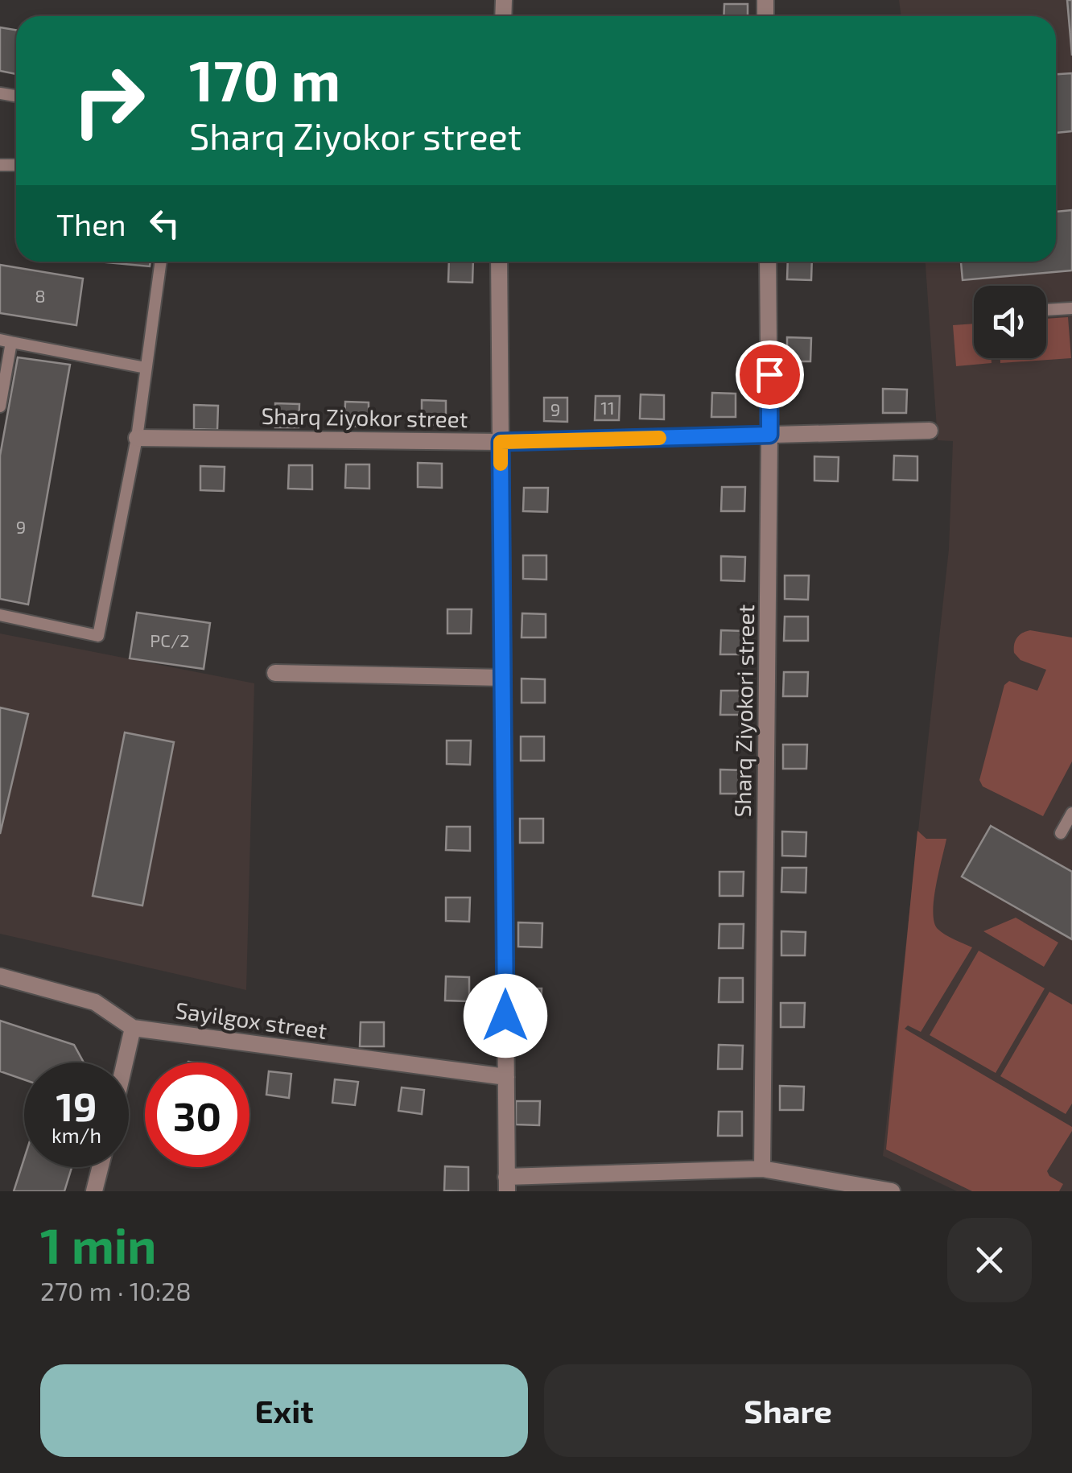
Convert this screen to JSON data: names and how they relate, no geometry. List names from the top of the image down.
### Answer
{
  "streets": {
    "street": ["Sharq Ziyokor street", "Sharq Ziyokori street", "Sayilgox street"]
  },
  "crossings": [
    ["Sharq Ziyokor street", "Sharq Ziyokori street"]
  ],
  "house_numbers": [
    "8",
    "11",
    "9",
    "9",
    "PC/2"
  ],
  "page": {
    "turn": ["170 m", "Sharq Ziyokor street"],
    "then": "Then",
    "speed": "19 km/h",
    "limit": "30",
    "heading": ["1 min", "270 m · 10:28"],
    "buttons": ["Exit", "Share"]
  }
}
